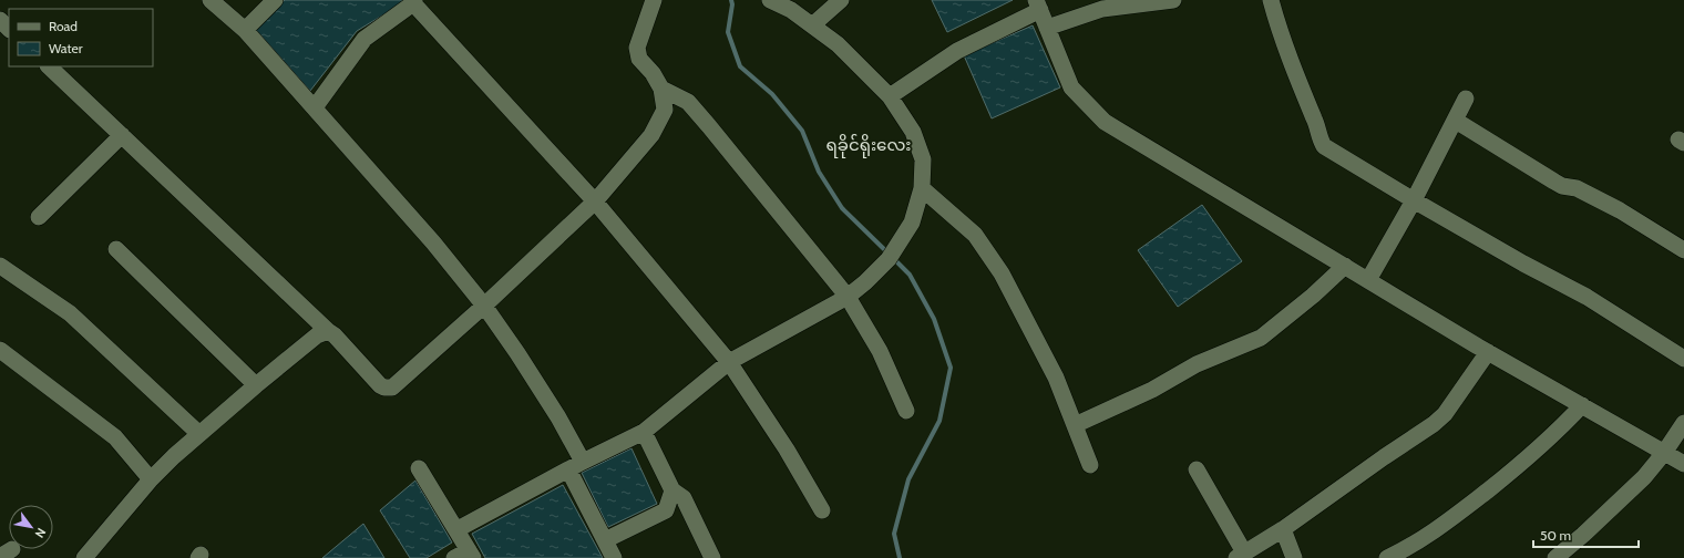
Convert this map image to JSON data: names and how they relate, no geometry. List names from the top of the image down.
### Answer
{
  "districts": ["ရခိုင်ရိုးလေး"],
  "legend": ["Road", "Water"],
  "scale_bar": "50 m",
  "north": "bottom right"
}
